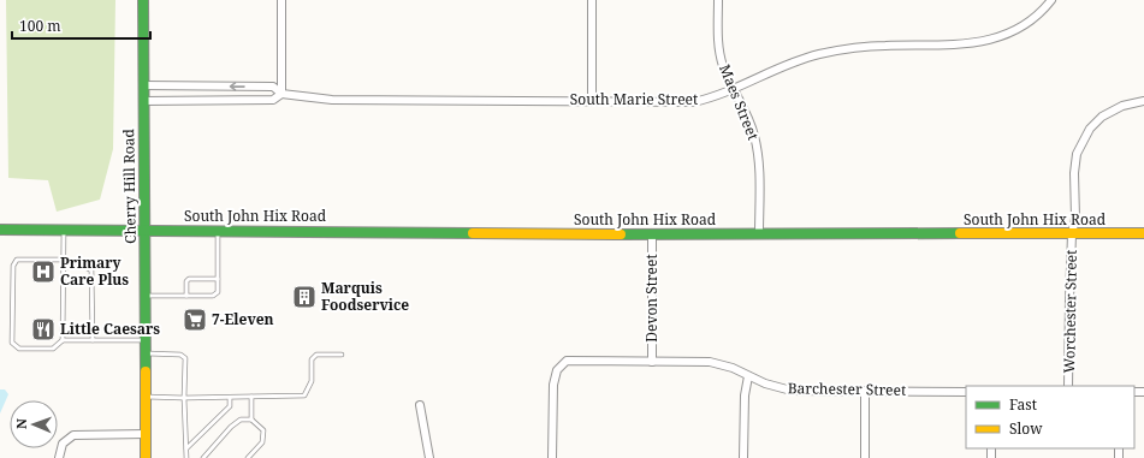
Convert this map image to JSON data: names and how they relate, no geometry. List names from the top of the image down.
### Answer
{
  "streets": {
    "street": [
      "South Marie Street",
      "Maes Street",
      "Cherry Hill Road",
      "South John Hix Road",
      "Devon Street",
      "Worchester Street",
      "Barchester Street"
    ]
  },
  "crossings": [
    ["South Marie Street", "Maes Street"],
    ["South Marie Street", "Cherry Hill Road"],
    ["Maes Street", "South John Hix Road"],
    ["Cherry Hill Road", "South John Hix Road"],
    ["South John Hix Road", "Devon Street"],
    ["South John Hix Road", "Worchester Street"],
    ["Devon Street", "Barchester Street"]
  ],
  "places": {
    "hospital": ["Primary Care Plus"],
    "building": ["Marquis Foodservice"],
    "supermarket": ["7-Eleven"],
    "restaurant": ["Little Caesars"]
  },
  "legend": ["Fast", "Slow"],
  "scale_bar": "100 m",
  "north": "left"
}
